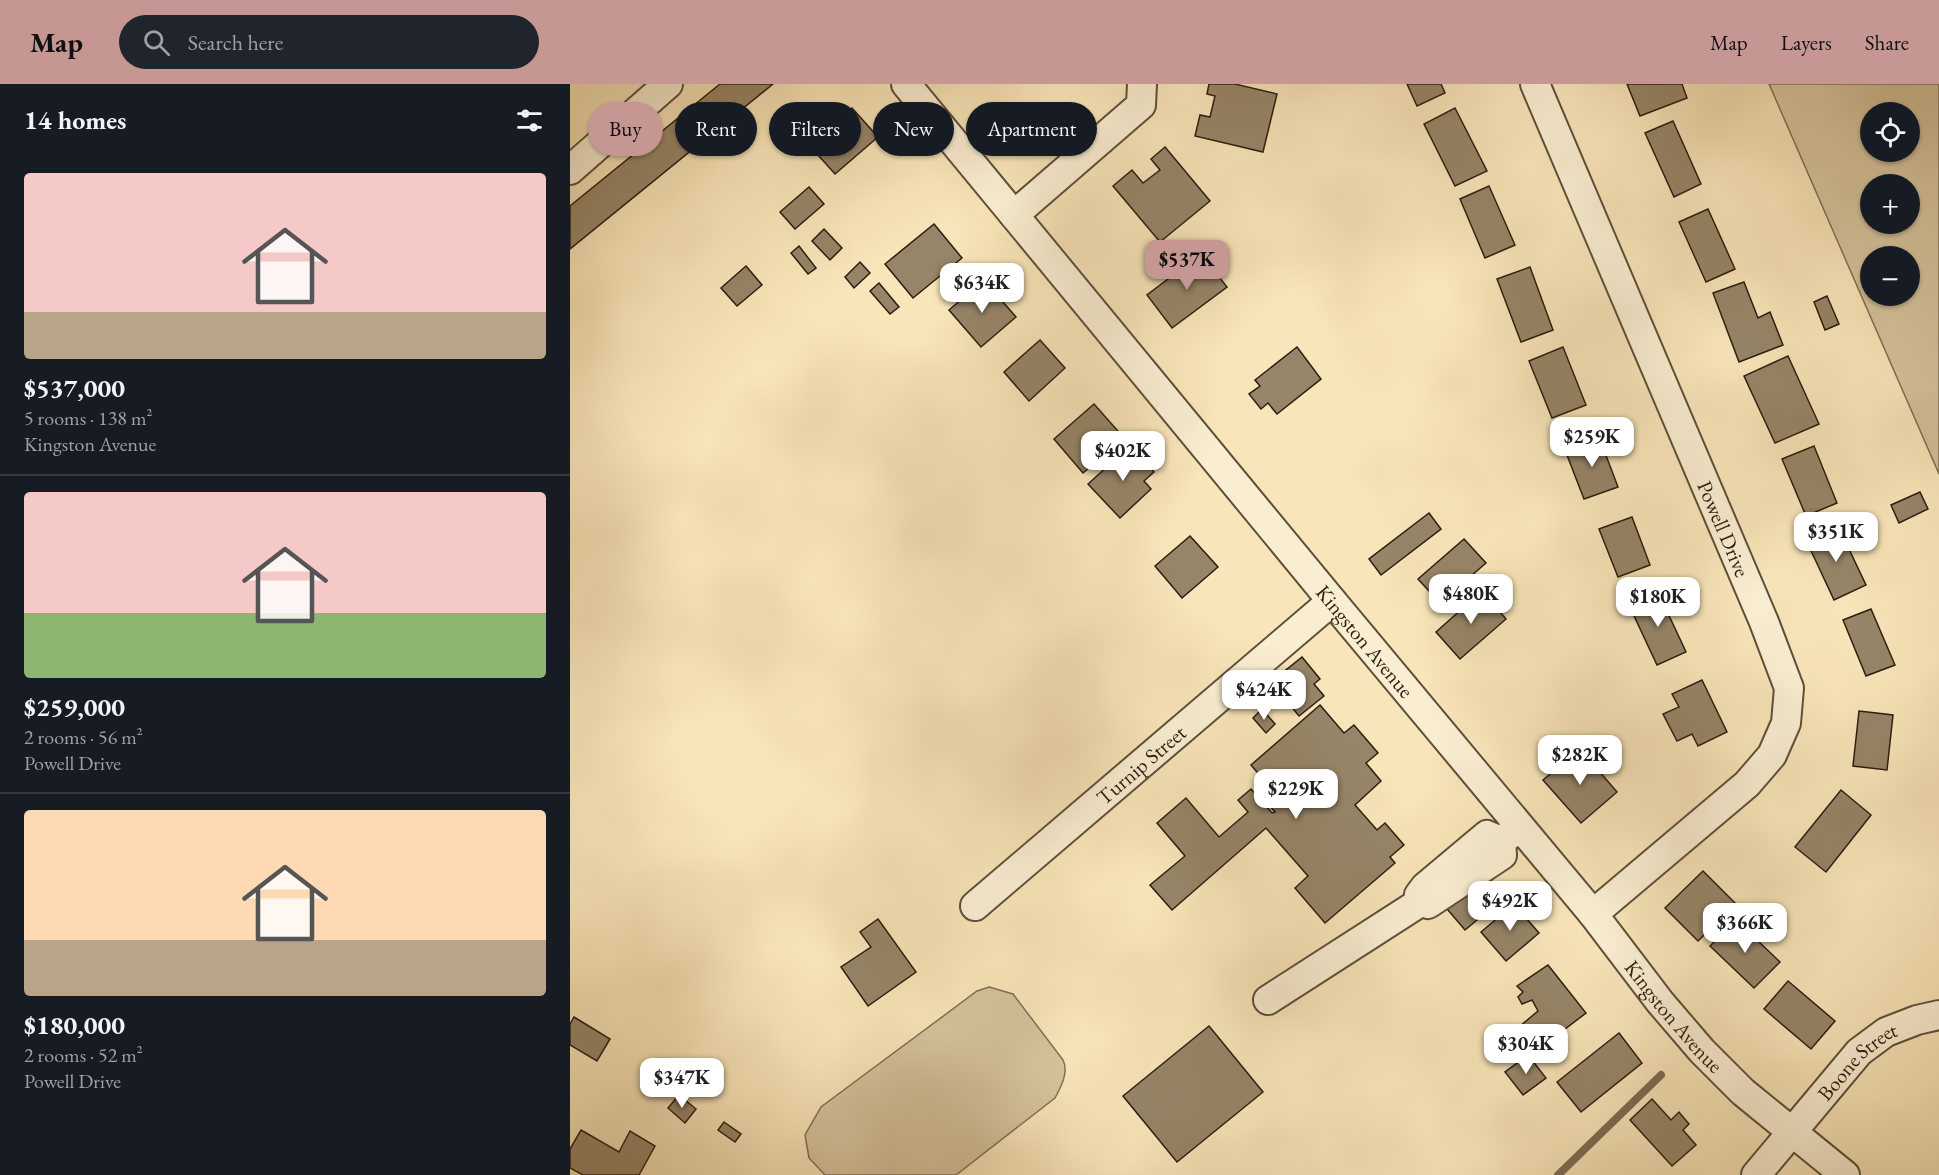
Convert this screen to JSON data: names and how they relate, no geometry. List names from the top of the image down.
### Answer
{
  "streets": {
    "street": [
      "Powell Drive",
      "Kingston Avenue",
      "Turnip Street",
      "Boone Street"
    ]
  },
  "crossings": [
    ["Powell Drive", "Kingston Avenue"],
    ["Kingston Avenue", "Turnip Street"],
    ["Kingston Avenue", "Boone Street"]
  ],
  "page": {
    "header": "Map",
    "search": "Search here",
    "nav": ["Map", "Layers", "Share"],
    "heading": "14 homes",
    "map_buttons": ["+", "−"],
    "chip": [
      "Buy",
      "Rent",
      "Filters",
      "New",
      "Apartment"
    ],
    "list": [
      {
        "name": "$537,000",
        "note": "5 rooms · 138 m² · Kingston Avenue"
      },
      {
        "name": "$259,000",
        "note": "2 rooms · 56 m² · Powell Drive"
      },
      {
        "name": "$180,000",
        "note": "2 rooms · 52 m² · Powell Drive"
      }
    ],
    "price": [
      "$537K",
      "$634K",
      "$259K",
      "$402K",
      "$351K",
      "$480K",
      "$180K",
      "$424K",
      "$282K",
      "$229K",
      "$492K",
      "$366K",
      "$304K",
      "$347K"
    ]
  }
}
